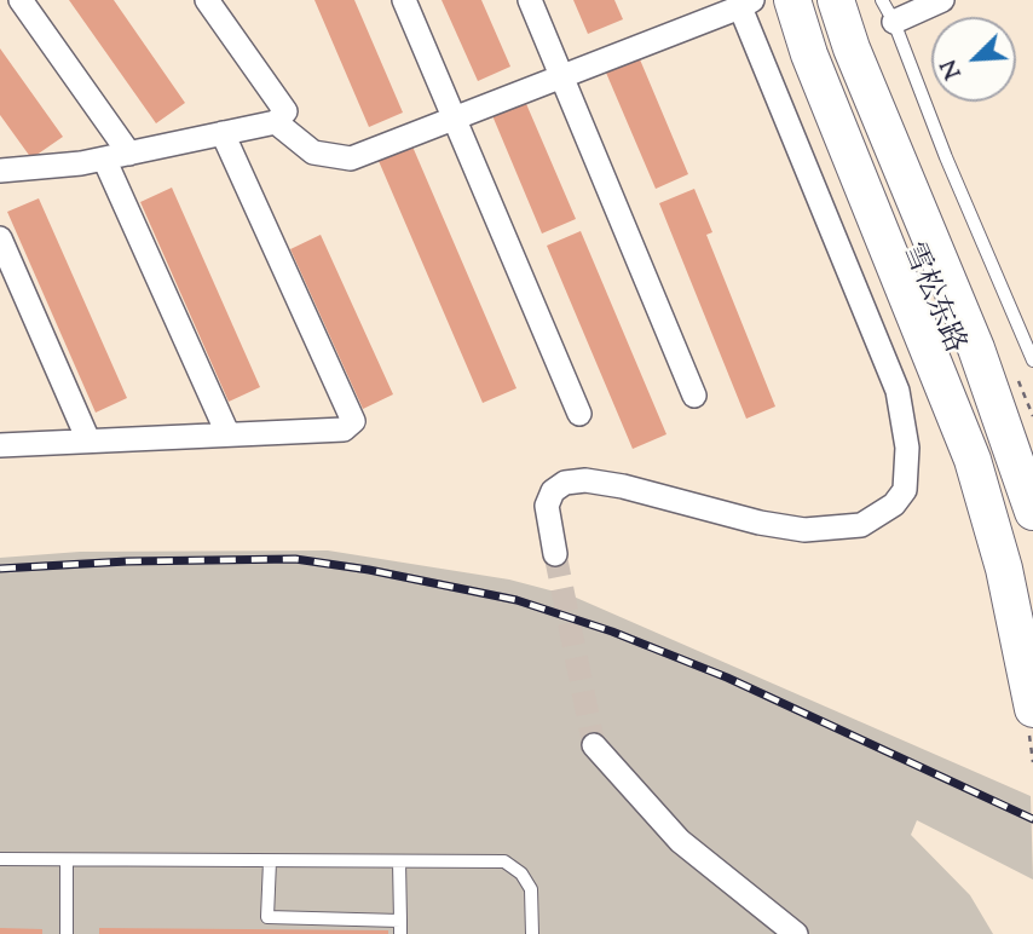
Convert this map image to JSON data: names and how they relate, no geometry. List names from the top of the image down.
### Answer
{
  "streets": {
    "main road": ["雪松东路"]
  },
  "north": "bottom left"
}
